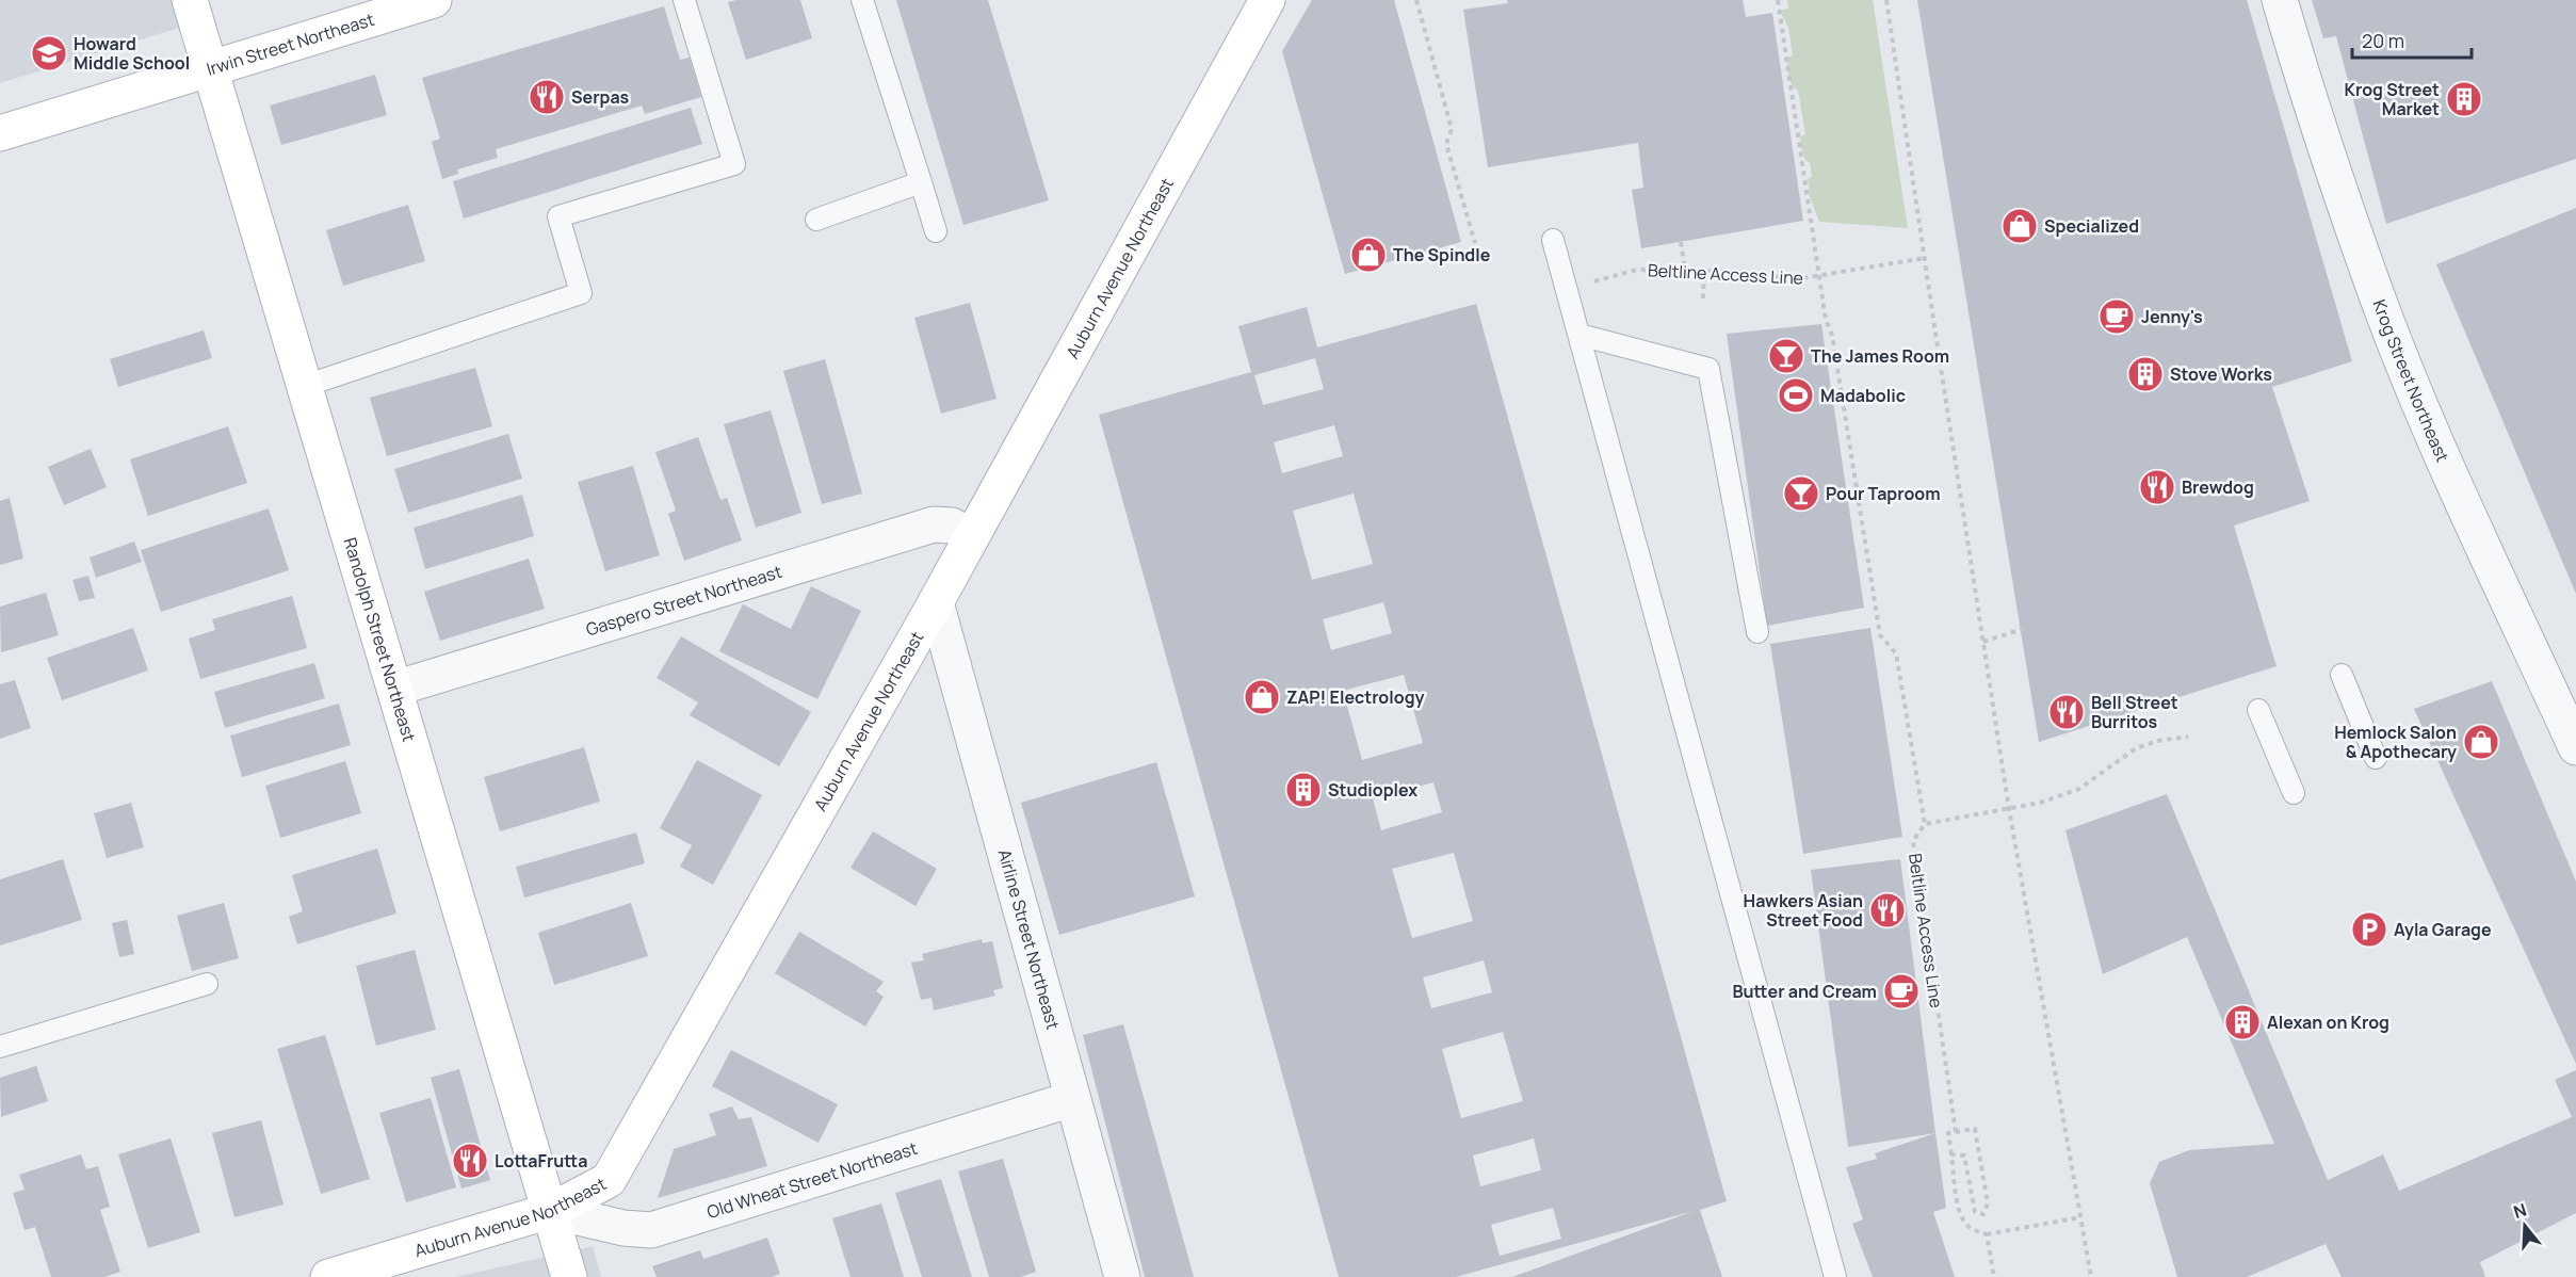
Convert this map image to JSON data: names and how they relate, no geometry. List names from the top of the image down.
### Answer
{
  "streets": {
    "street": [
      "Irwin Street Northeast",
      "Auburn Avenue Northeast",
      "Krog Street Northeast",
      "Gaspero Street Northeast",
      "Randolph Street Northeast",
      "Airline Street Northeast",
      "Old Wheat Street Northeast"
    ],
    "path": ["Beltline Access Line"]
  },
  "crossings": [
    ["Irwin Street Northeast", "Randolph Street Northeast"],
    ["Auburn Avenue Northeast", "Gaspero Street Northeast"],
    ["Auburn Avenue Northeast", "Randolph Street Northeast"],
    ["Auburn Avenue Northeast", "Airline Street Northeast"],
    ["Auburn Avenue Northeast", "Old Wheat Street Northeast"],
    ["Gaspero Street Northeast", "Randolph Street Northeast"],
    ["Randolph Street Northeast", "Old Wheat Street Northeast"],
    ["Airline Street Northeast", "Old Wheat Street Northeast"]
  ],
  "places": {
    "school or university": ["Howard Middle School"],
    "restaurant": [
      "Serpas",
      "Brewdog",
      "Bell Street Burritos",
      "Hawkers Asian Street Food",
      "LottaFrutta"
    ],
    "building": [
      "Krog Street Market",
      "Stove Works",
      "Studioplex",
      "Alexan on Krog"
    ],
    "shop": [
      "Specialized",
      "The Spindle",
      "ZAP! Electrology",
      "Hemlock Salon & Apothecary"
    ],
    "cafe": ["Jenny's", "Butter and Cream"],
    "bar": ["The James Room", "Pour Taproom"],
    "sports": ["Madabolic"],
    "parking": ["Ayla Garage"]
  },
  "scale_bar": "20 m",
  "north": "top"
}
